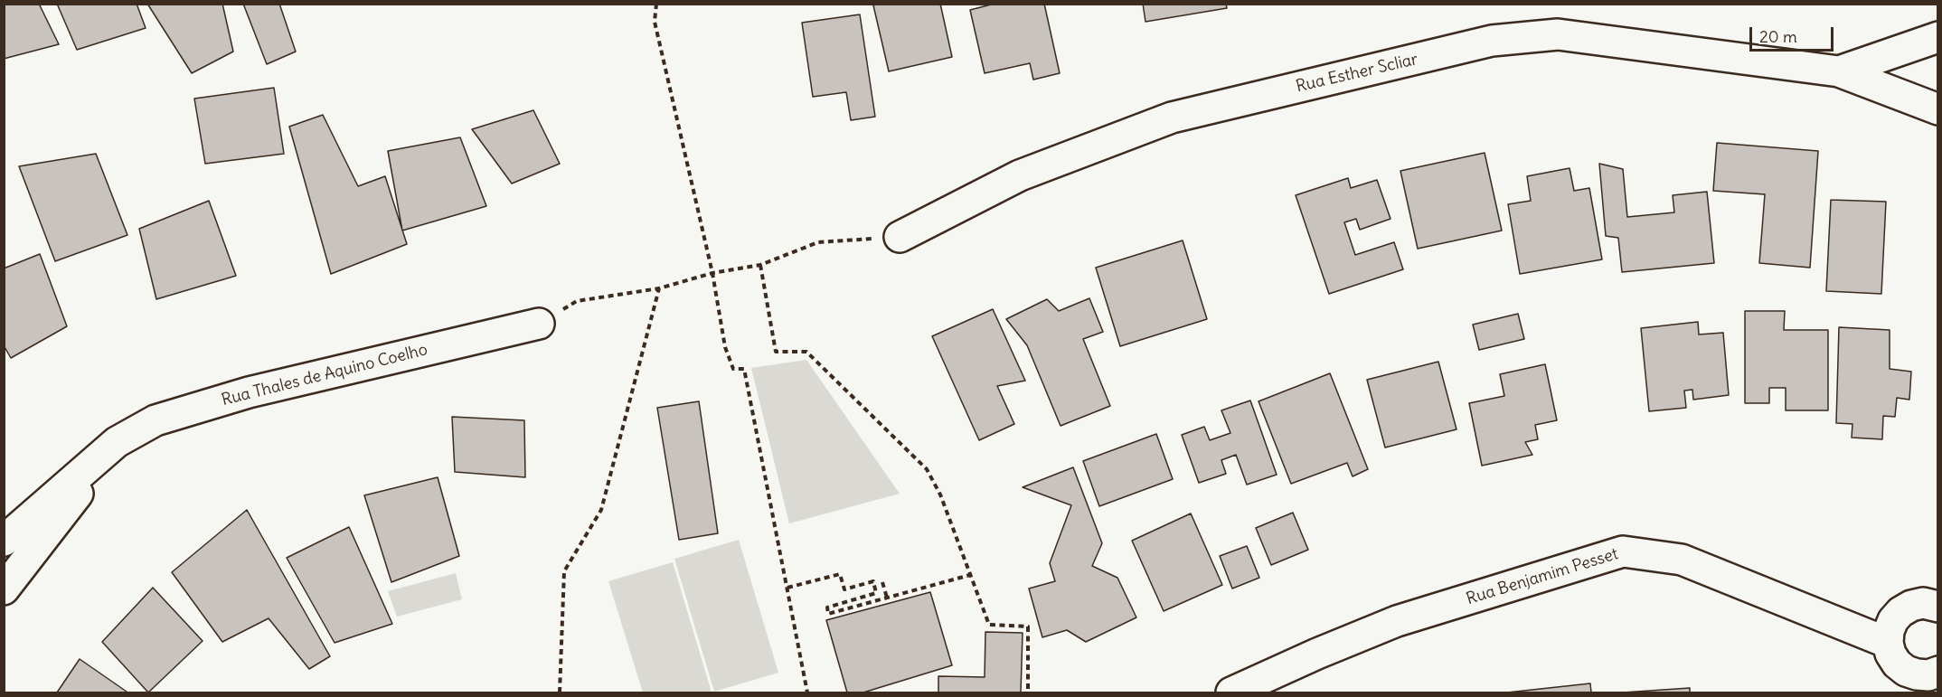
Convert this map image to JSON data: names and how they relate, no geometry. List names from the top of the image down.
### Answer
{
  "streets": {
    "street": ["Rua Esther Scliar", "Rua Thales de Aquino Coelho", "Rua Benjamim Pesset"]
  },
  "scale_bar": "20 m"
}
